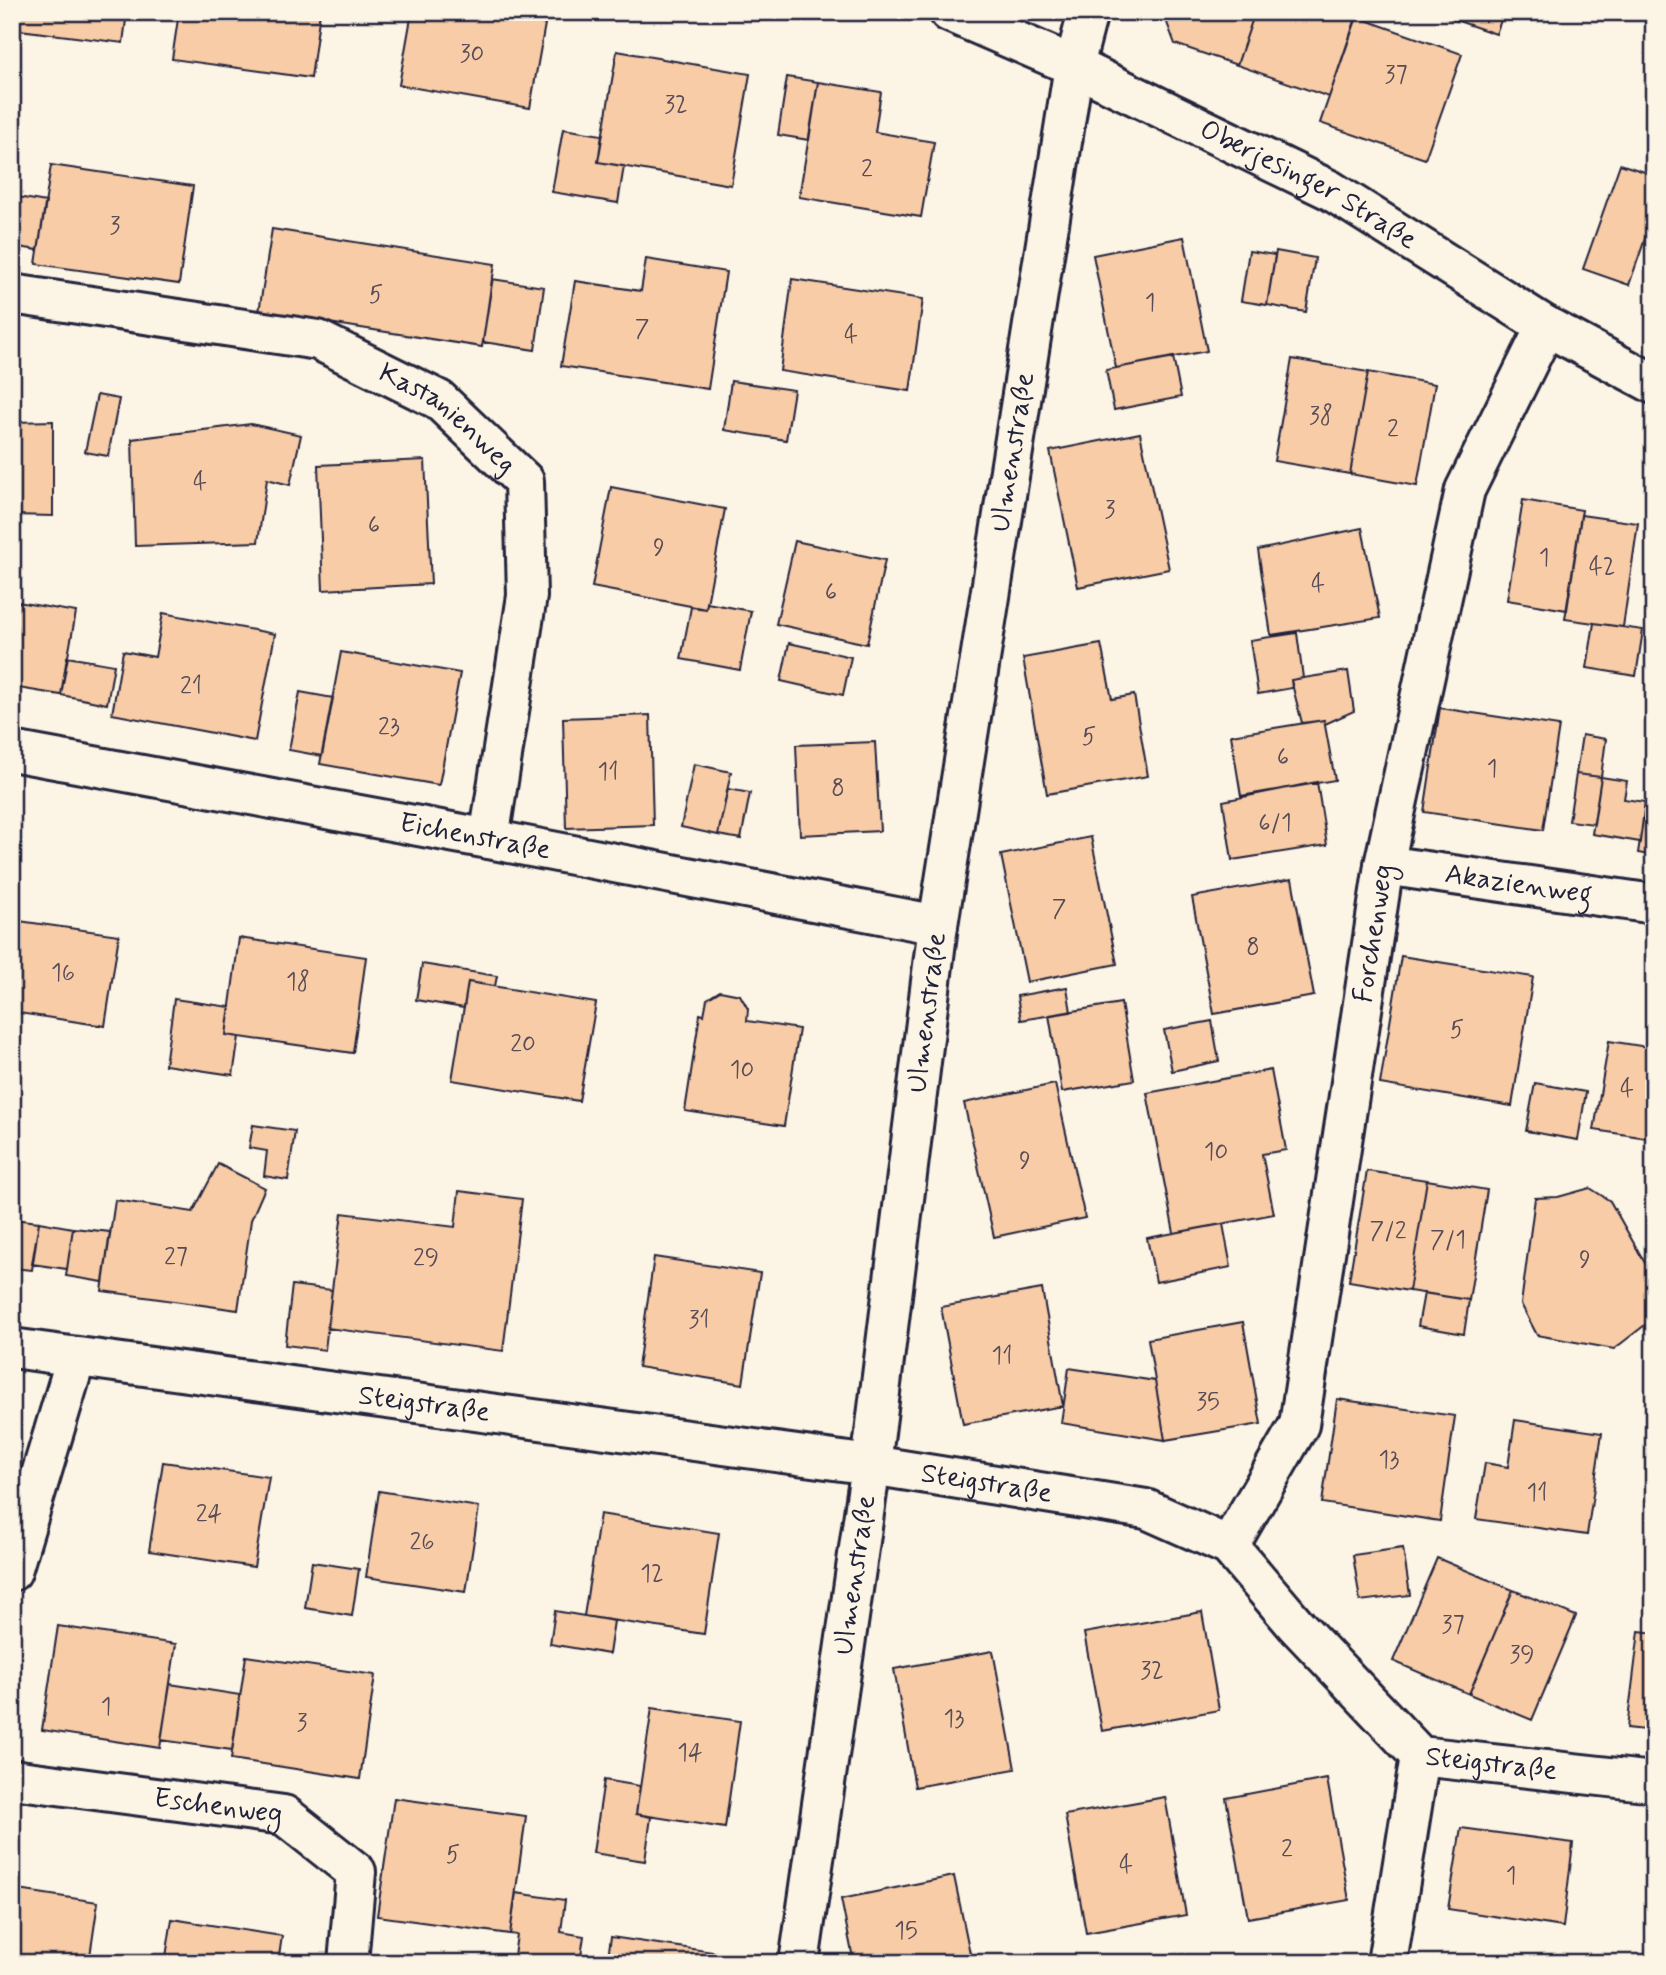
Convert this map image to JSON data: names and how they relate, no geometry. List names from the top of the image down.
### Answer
{
  "streets": {
    "street": [
      "Oberjesinger Straße",
      "Kastanienweg",
      "Ulmenstraße",
      "Eichenstraße",
      "Akazienweg",
      "Forchenweg",
      "Steigstraße",
      "Eschenweg"
    ]
  },
  "crossings": [
    ["Oberjesinger Straße", "Ulmenstraße"],
    ["Oberjesinger Straße", "Forchenweg"],
    ["Kastanienweg", "Eichenstraße"],
    ["Ulmenstraße", "Eichenstraße"],
    ["Ulmenstraße", "Steigstraße"],
    ["Akazienweg", "Forchenweg"],
    ["Forchenweg", "Steigstraße"]
  ],
  "house_numbers": [
    "30",
    "37",
    "32",
    "2",
    "3",
    "5",
    "1",
    "7",
    "4",
    "38",
    "2",
    "4",
    "3",
    "6",
    "9",
    "1",
    "42",
    "4",
    "6",
    "21",
    "23",
    "5",
    "6",
    "1",
    "11",
    "8",
    "6/1",
    "7",
    "8",
    "16",
    "18",
    "5",
    "20",
    "10",
    "4",
    "10",
    "9",
    "7/2",
    "7/1",
    "27",
    "29",
    "9",
    "31",
    "11",
    "35",
    "13",
    "11",
    "24",
    "26",
    "12",
    "37",
    "39",
    "32",
    "1",
    "13",
    "3",
    "14",
    "2",
    "5",
    "4",
    "1",
    "15"
  ]
}
